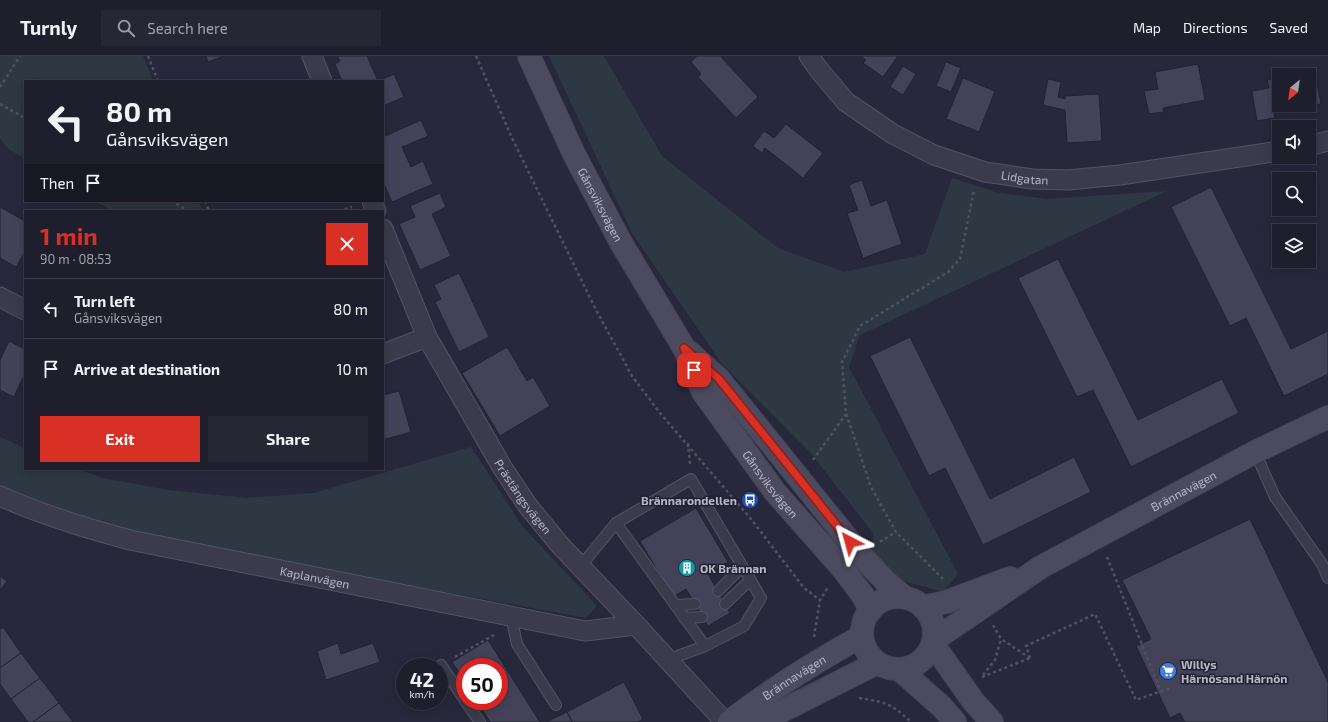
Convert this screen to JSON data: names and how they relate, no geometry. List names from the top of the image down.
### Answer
{
  "streets": {
    "main road": ["Gånsviksvägen", "Brännavägen"],
    "street": ["Lidgatan", "Prästängsvägen", "Kaplanvägen"]
  },
  "crossings": [
    ["Gånsviksvägen", "Brännavägen"],
    ["Prästängsvägen", "Kaplanvägen"]
  ],
  "places": {
    "bus stop": ["Brännarondellen"],
    "building": ["OK Brännan"],
    "supermarket": ["Willys Härnösand Härnön"]
  },
  "north": "bottom left",
  "page": {
    "header": "Turnly",
    "search": "Search here",
    "nav": ["Map", "Directions", "Saved"],
    "turn": ["80 m", "Gånsviksvägen"],
    "then": "Then",
    "heading": ["1 min", "90 m · 08:53"],
    "list": [
      {
        "name": "Turn left",
        "note": "Gånsviksvägen",
        "value": "80 m"
      },
      {
        "name": "Arrive at destination",
        "value": "10 m"
      }
    ],
    "buttons": ["Exit", "Share"],
    "speed": "42 km/h",
    "limit": "50"
  }
}
